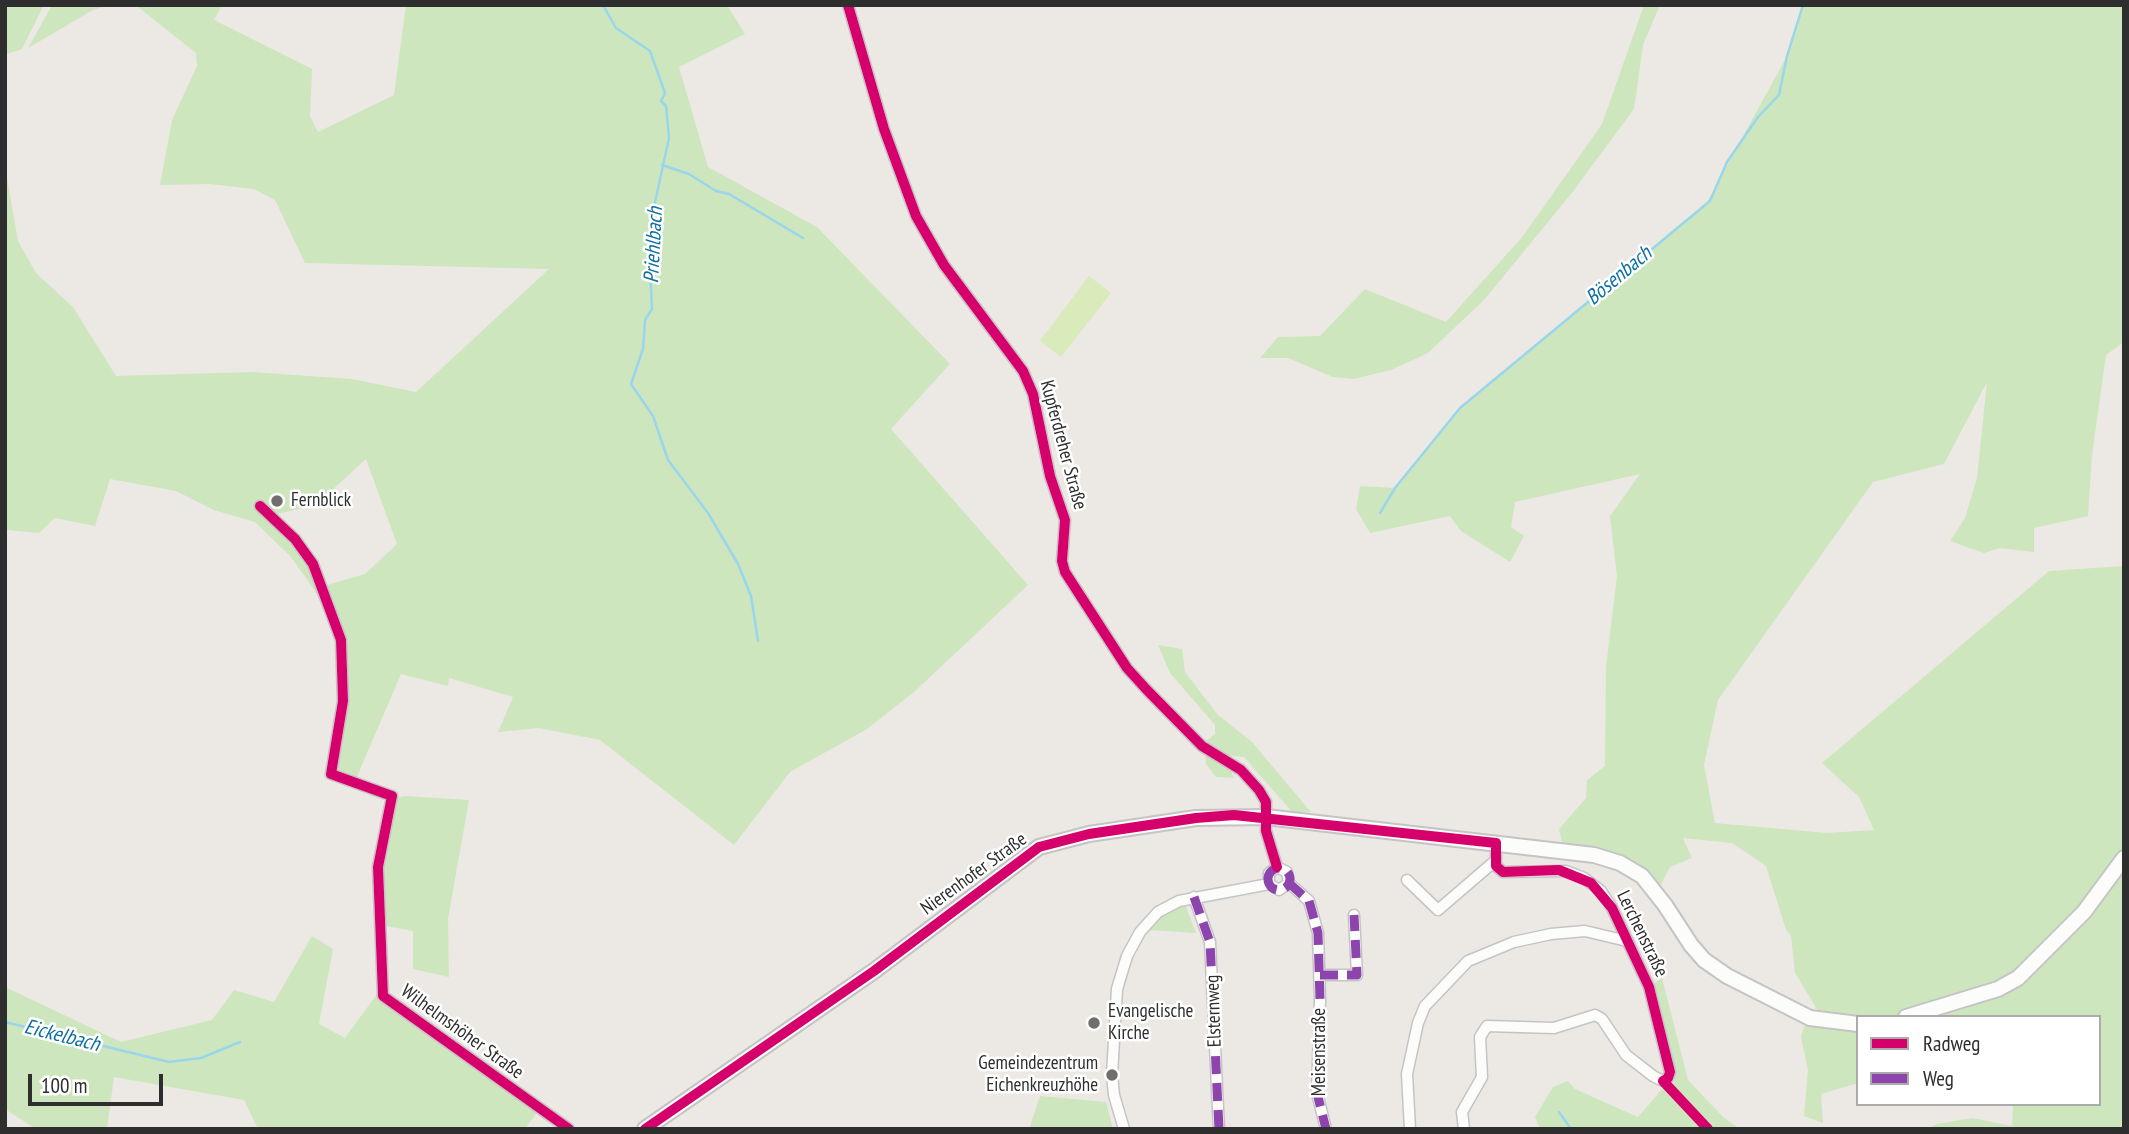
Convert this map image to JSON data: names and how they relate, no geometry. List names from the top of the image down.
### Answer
{
  "streets": {
    "street": [
      "Kupferdreher Straße",
      "Nierenhofer Straße",
      "Lerchenstraße",
      "Elsternweg",
      "Wilhelmshöher Straße",
      "Meisenstraße"
    ]
  },
  "crossings": [
    ["Kupferdreher Straße", "Nierenhofer Straße"]
  ],
  "water": ["Priehlbach", "Bösenbach", "Eickelbach"],
  "places": ["Fernblick", "Evangelische Kirche", "Gemeindezentrum Eichenkreuzhöhe"],
  "legend": ["Radweg", "Weg"],
  "scale_bar": "100 m"
}
